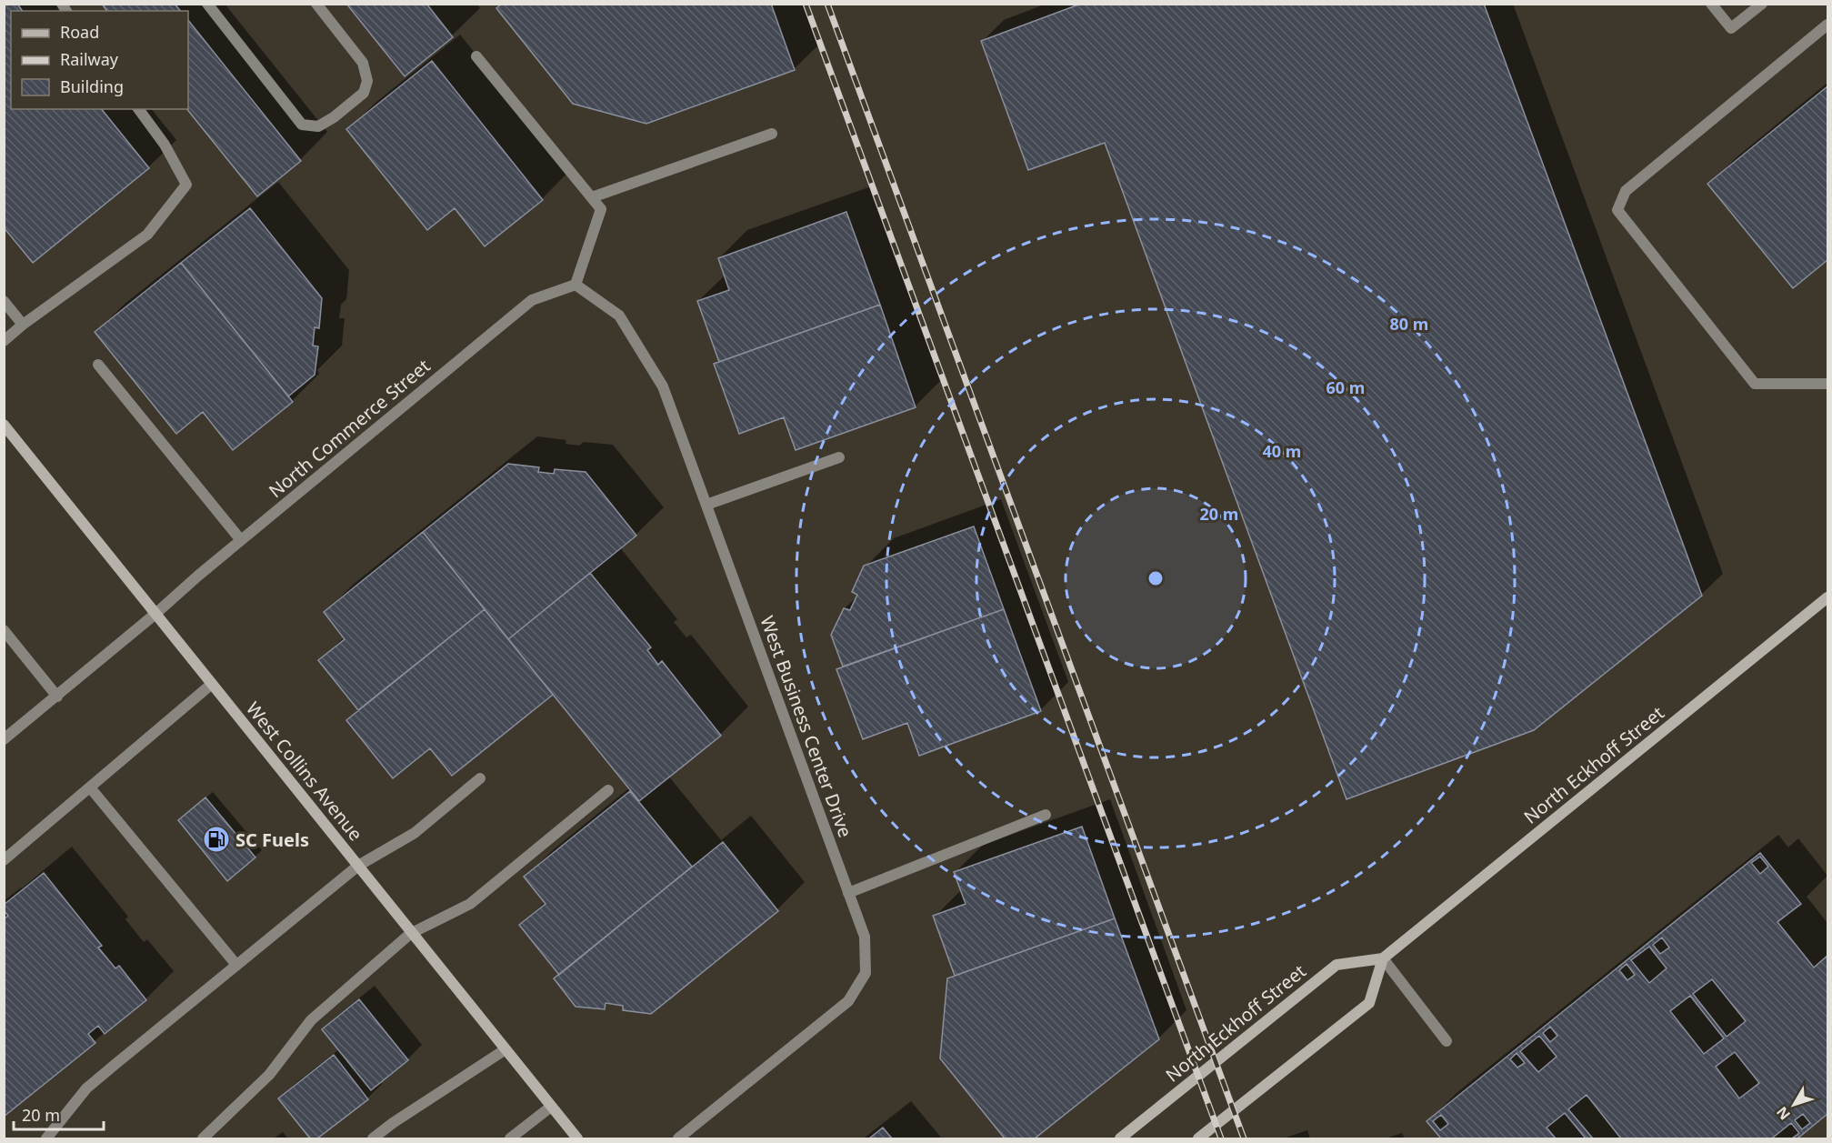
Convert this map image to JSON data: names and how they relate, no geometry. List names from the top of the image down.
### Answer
{
  "streets": {
    "street": [
      "North Commerce Street",
      "West Business Center Drive",
      "North Eckhoff Street",
      "West Collins Avenue"
    ]
  },
  "crossings": [
    ["North Commerce Street", "West Business Center Drive"],
    ["North Commerce Street", "West Collins Avenue"]
  ],
  "places": {
    "fuel station": ["SC Fuels"]
  },
  "legend": ["Road", "Railway", "Building"],
  "scale_bar": "20 m",
  "north": "bottom left",
  "rings": [
    "80 m",
    "60 m",
    "40 m",
    "20 m"
  ]
}
